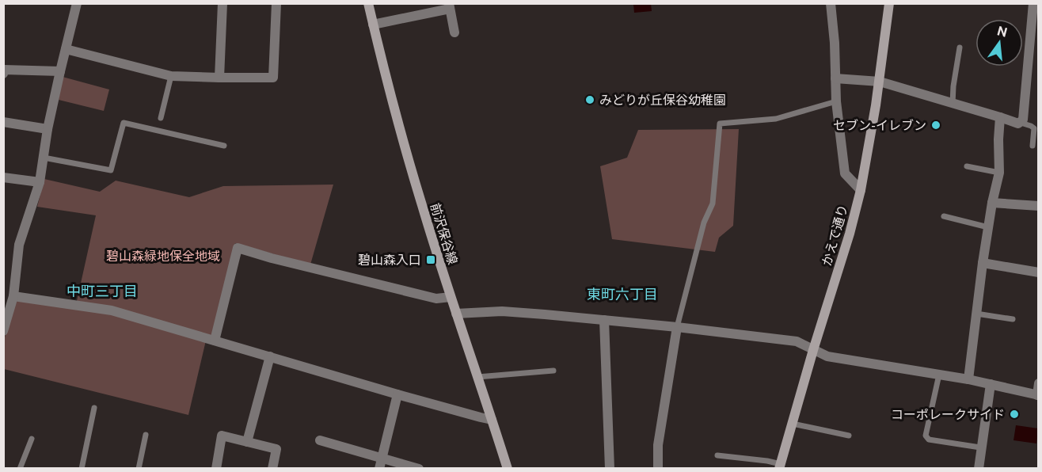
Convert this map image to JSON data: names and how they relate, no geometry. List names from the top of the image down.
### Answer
{
  "streets": {
    "main road": ["前沢保谷線", "かえで通り"]
  },
  "districts": ["中町三丁目", "東町六丁目"],
  "parks": ["碧山森緑地保全地域"],
  "places": {
    "other": ["みどりが丘保谷幼稚園", "セブン-イレブン", "コーポレークサイド"],
    "transit": ["碧山森入口"]
  },
  "north": "top"
}
